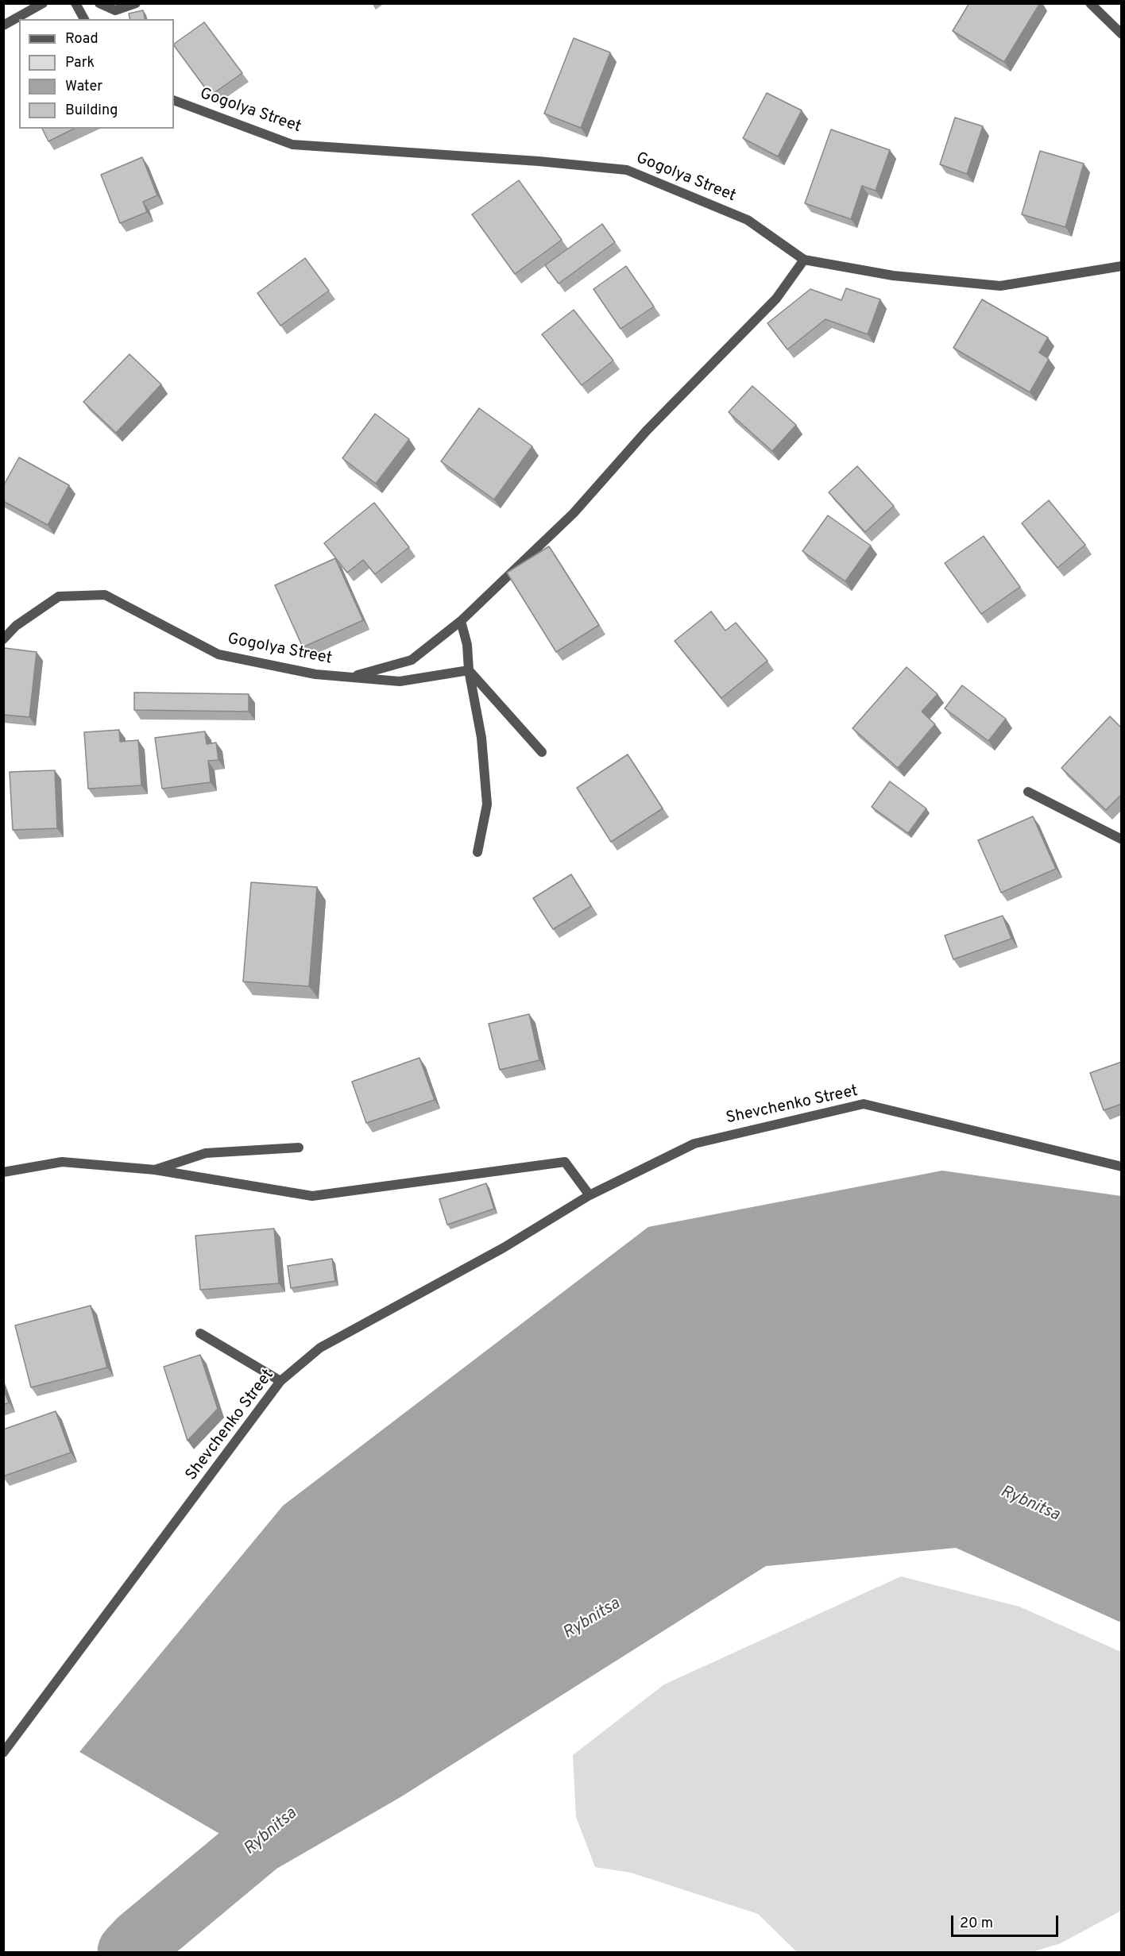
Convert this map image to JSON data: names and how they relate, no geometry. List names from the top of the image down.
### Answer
{
  "streets": {
    "street": ["Gogolya Street", "Shevchenko Street"]
  },
  "water": ["Rybnitsa"],
  "legend": [
    "Road",
    "Park",
    "Water",
    "Building"
  ],
  "scale_bar": "20 m"
}
